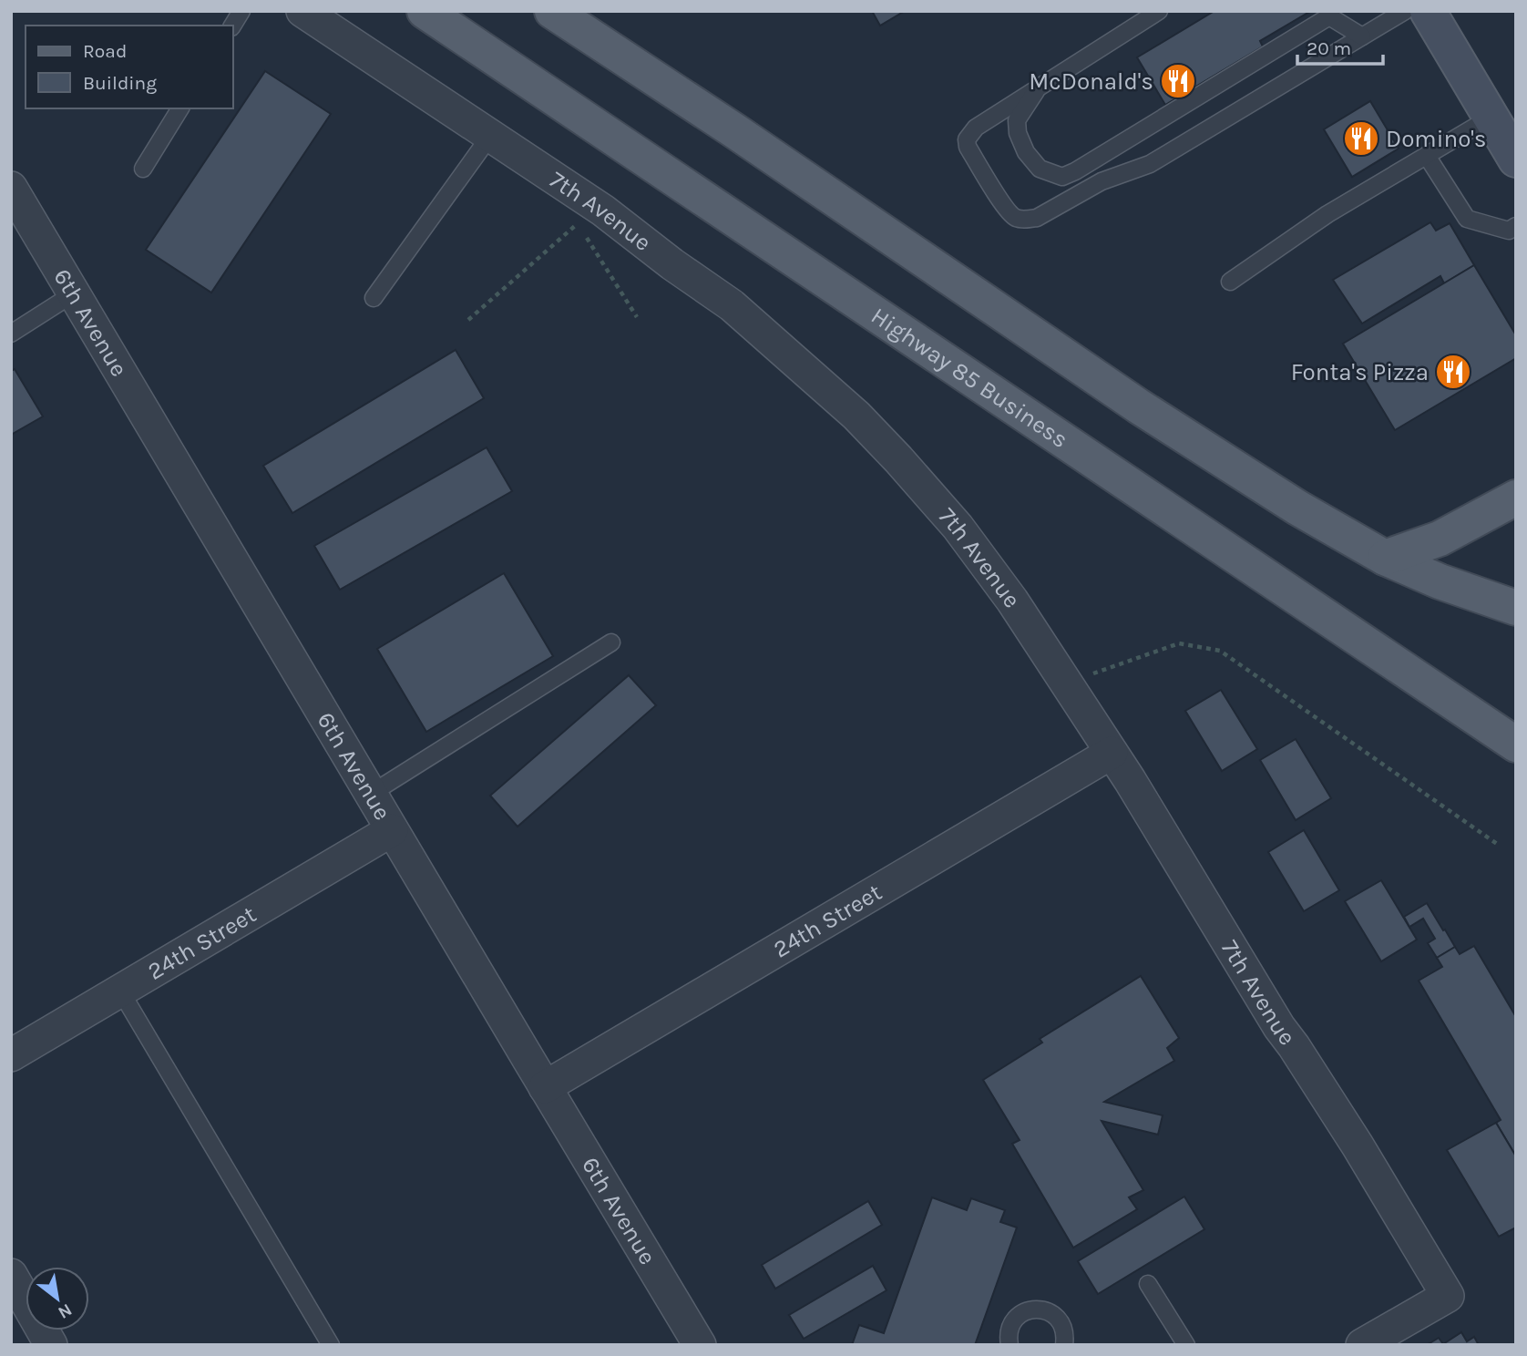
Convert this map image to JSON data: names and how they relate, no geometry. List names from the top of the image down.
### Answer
{
  "streets": {
    "main road": ["Highway 85 Business"],
    "street": ["7th Avenue", "6th Avenue", "24th Street"]
  },
  "crossings": [
    ["7th Avenue", "24th Street"],
    ["6th Avenue", "24th Street"]
  ],
  "places": {
    "restaurant": ["McDonald's", "Domino's", "Fonta's Pizza"]
  },
  "legend": ["Road", "Building"],
  "scale_bar": "20 m",
  "north": "bottom right"
}
